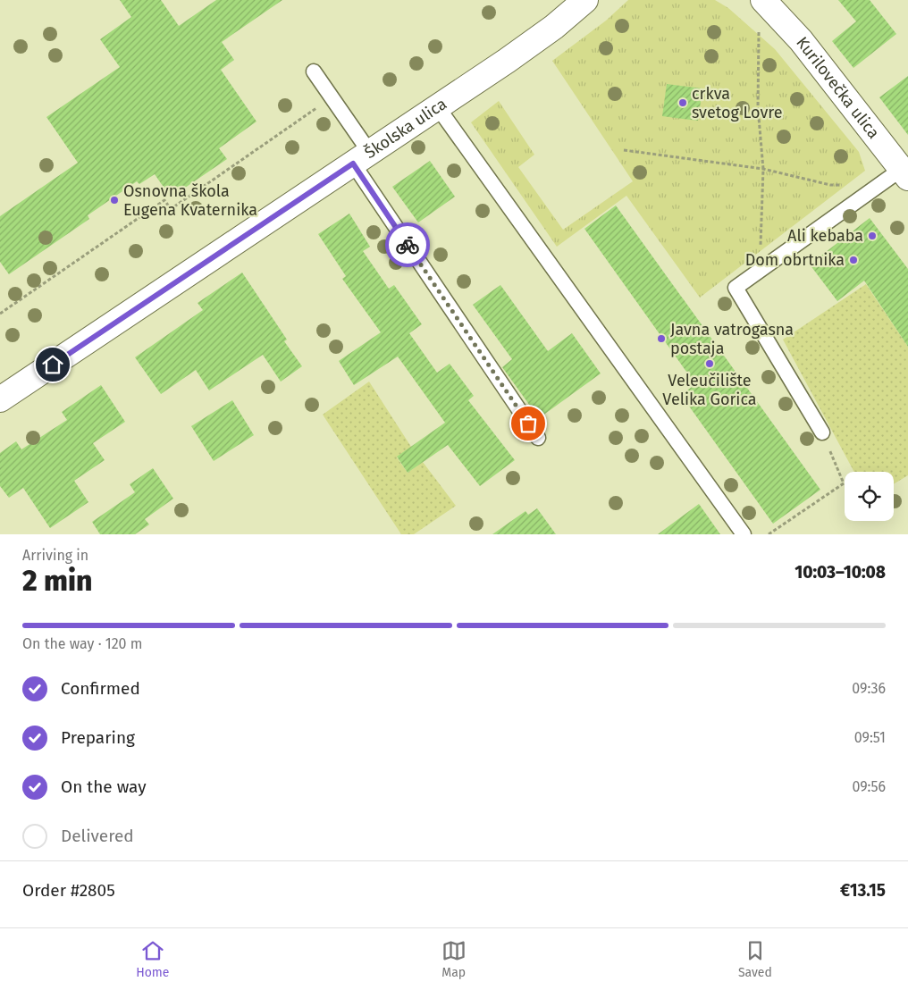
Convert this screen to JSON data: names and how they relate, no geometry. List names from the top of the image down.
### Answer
{
  "streets": {
    "street": ["Kurilovečka ulica", "Školska ulica"]
  },
  "places": [
    "crkva svetog Lovre",
    "Osnovna škola Eugena Kvaternika",
    "Ali kebaba",
    "Dom obrtnika",
    "Javna vatrogasna postaja",
    "Veleučilište Velika Gorica"
  ],
  "page": {
    "heading": ["2 min", "Arriving in", "10:03–10:08"],
    "panel": ["Order #2805", "€13.15"],
    "bar": "On the way · 120 m",
    "list": [
      ["Confirmed", "09:36"],
      ["Preparing", "09:51"],
      ["On the way", "09:56"],
      "Delivered"
    ],
    "tabs": ["Home", "Map", "Saved"]
  }
}
